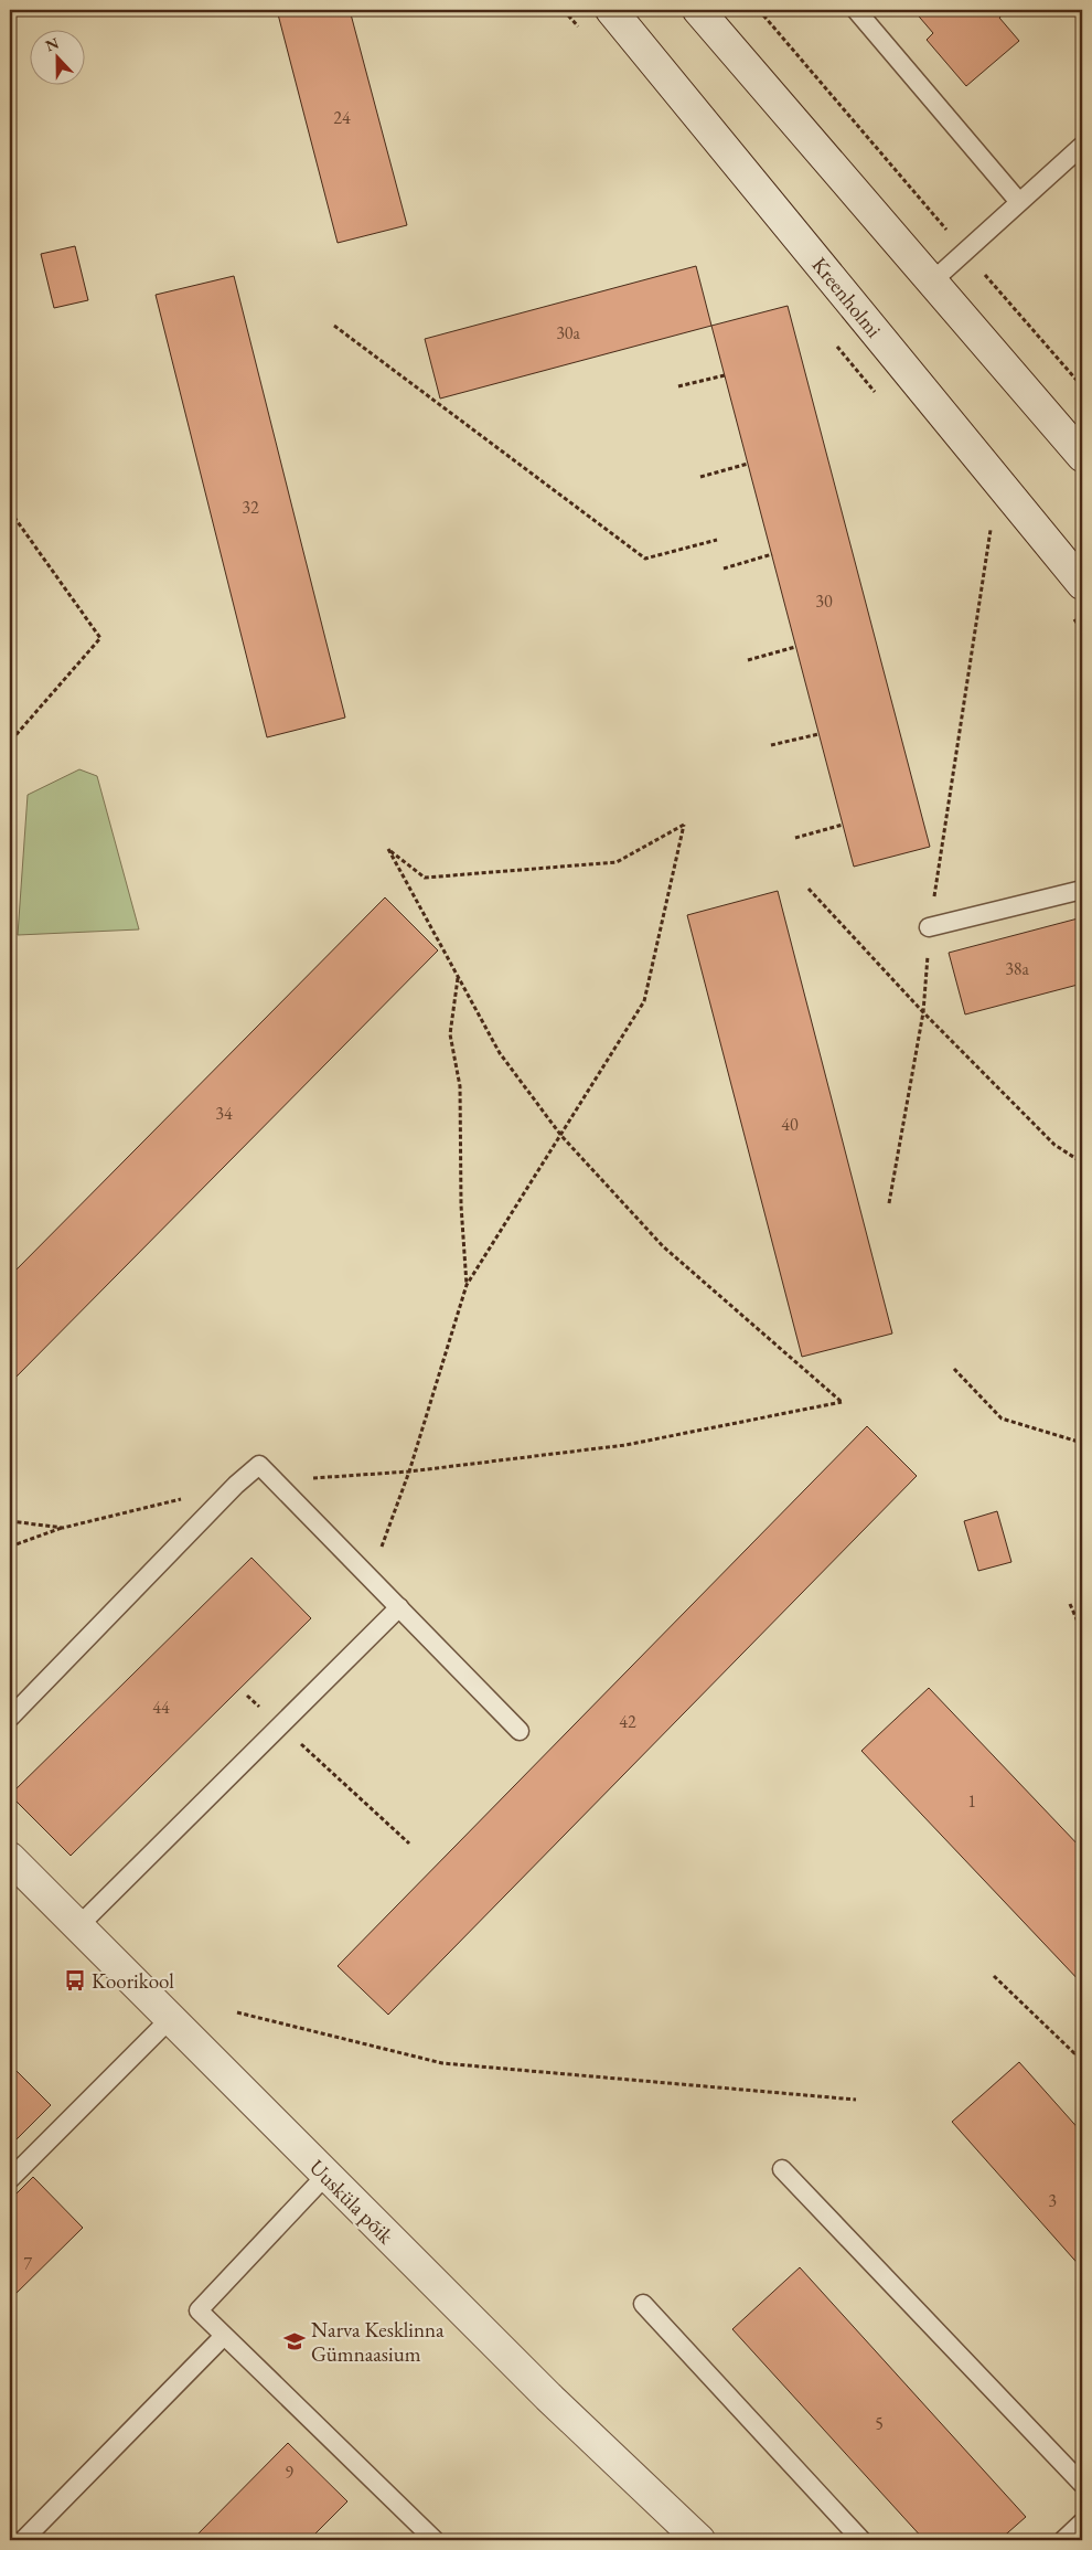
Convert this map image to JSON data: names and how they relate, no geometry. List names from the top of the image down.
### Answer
{
  "streets": {
    "main road": ["Kreenholmi", "Uusküla põik"]
  },
  "places": {
    "bus stop": ["Koorikool"],
    "school or university": ["Narva Kesklinna Gümnaasium"]
  },
  "house_numbers": [
    "24",
    "30a",
    "32",
    "30",
    "38a",
    "34",
    "40",
    "44",
    "42",
    "1",
    "3",
    "7",
    "5",
    "9"
  ],
  "north": "top"
}
